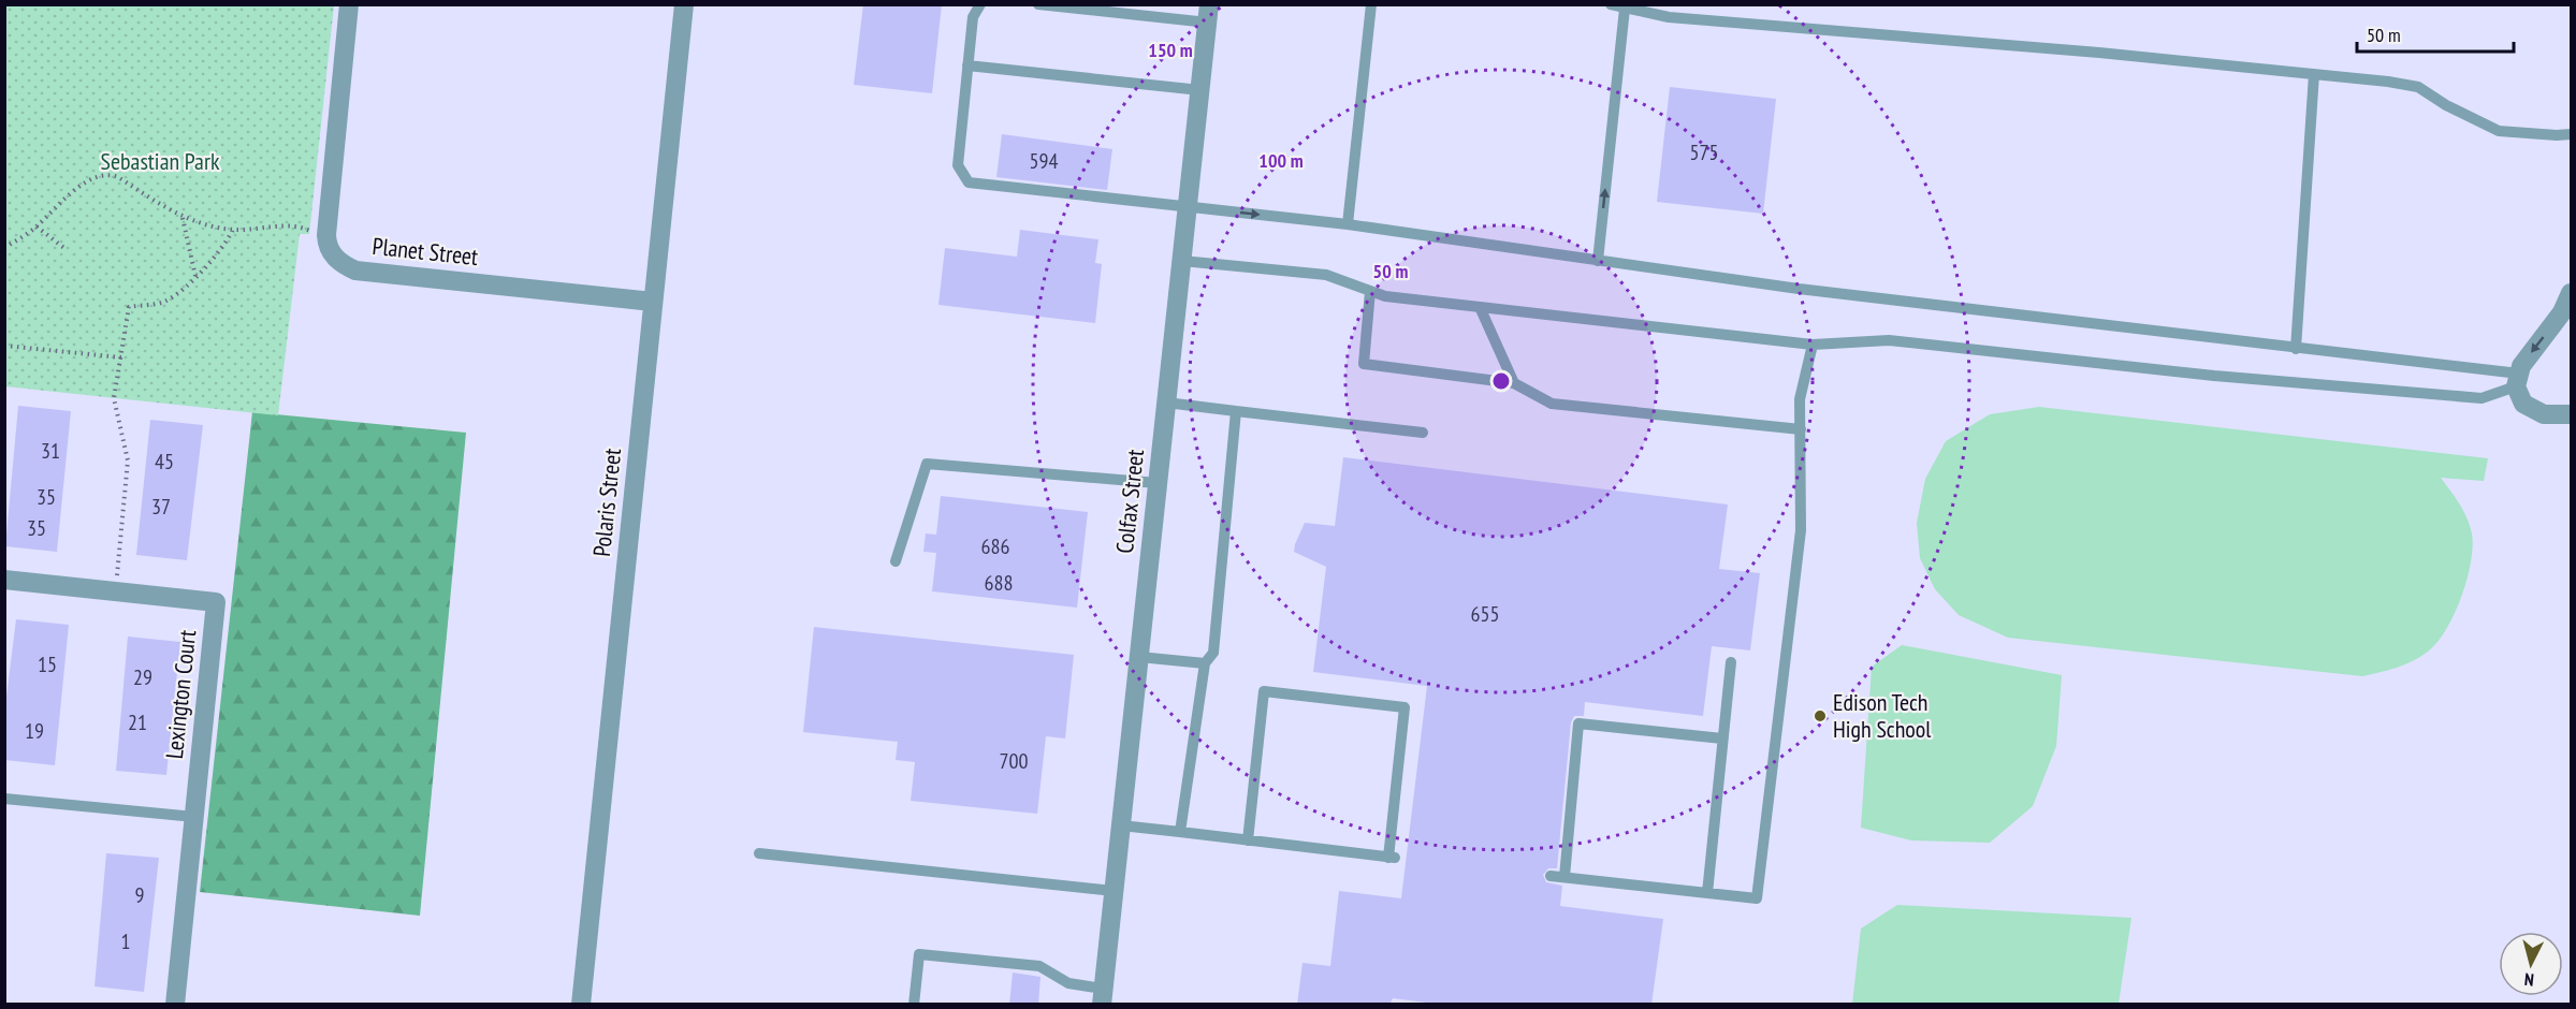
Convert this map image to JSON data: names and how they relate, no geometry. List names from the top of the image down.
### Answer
{
  "streets": {
    "street": [
      "Planet Street",
      "Colfax Street",
      "Polaris Street",
      "Lexington Court"
    ]
  },
  "crossings": [
    ["Planet Street", "Polaris Street"]
  ],
  "parks": ["Sebastian Park"],
  "places": ["Edison Tech High School"],
  "house_numbers": [
    "575",
    "594",
    "31",
    "45",
    "35",
    "37",
    "35",
    "686",
    "688",
    "655",
    "15",
    "29",
    "21",
    "19",
    "700",
    "9",
    "1"
  ],
  "scale_bar": "50 m",
  "north": "bottom",
  "rings": ["150 m", "100 m", "50 m"]
}
